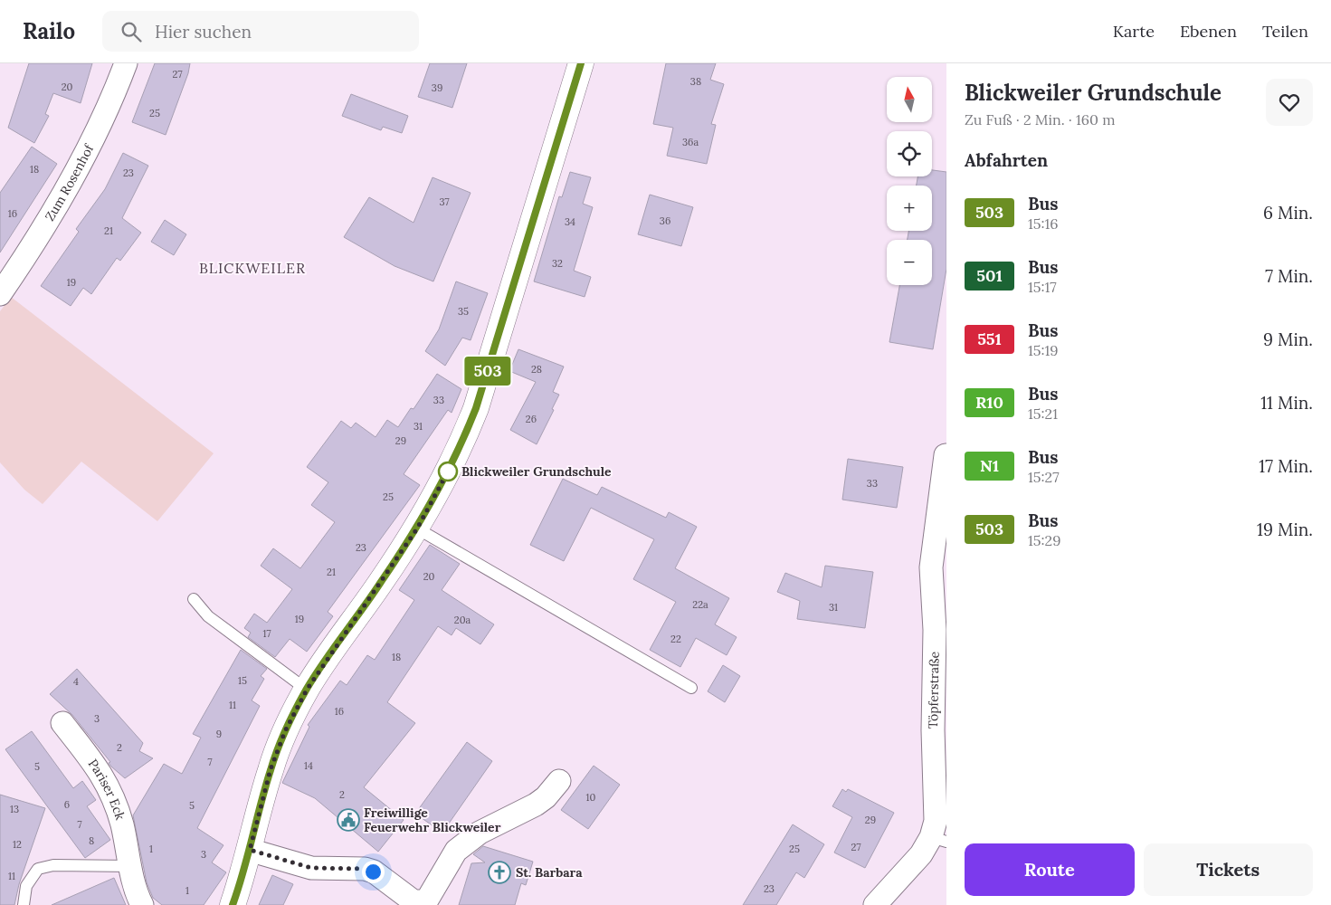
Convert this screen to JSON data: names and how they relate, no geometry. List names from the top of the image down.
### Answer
{
  "streets": {
    "street": ["Zum Rosenhof", "Töpferstraße", "Pariser Eck"]
  },
  "districts": ["BLICKWEILER"],
  "places": {
    "other": ["Blickweiler Grundschule"],
    "public building": ["Freiwillige Feuerwehr Blickweiler"],
    "church": ["St. Barbara"]
  },
  "lines": ["bus line 503"],
  "house_numbers": [
    "27",
    "38",
    "20",
    "39",
    "25",
    "36a",
    "18",
    "23",
    "37",
    "16",
    "36",
    "34",
    "21",
    "32",
    "19",
    "35",
    "28",
    "33",
    "26",
    "31",
    "29",
    "33",
    "25",
    "23",
    "21",
    "20",
    "22a",
    "31",
    "19",
    "20a",
    "17",
    "22",
    "18",
    "15",
    "4",
    "11",
    "16",
    "3",
    "9",
    "2",
    "7",
    "14",
    "5",
    "2",
    "10",
    "6",
    "5",
    "13",
    "29",
    "7",
    "8",
    "12",
    "27",
    "1",
    "25",
    "3",
    "11",
    "23",
    "1"
  ],
  "north": "top",
  "page": {
    "header": "Railo",
    "search": "Hier suchen",
    "nav": ["Karte", "Ebenen", "Teilen"],
    "on_map": "503",
    "heading": [
      ["Blickweiler Grundschule", "Zu Fuß · 2 Min. · 160 m"],
      "Abfahrten"
    ],
    "map_buttons": ["+", "−"],
    "list": [
      {
        "mark": "503",
        "name": "Bus",
        "note": "15:16",
        "value": "6 Min."
      },
      {
        "mark": "501",
        "name": "Bus",
        "note": "15:17",
        "value": "7 Min."
      },
      {
        "mark": "551",
        "name": "Bus",
        "note": "15:19",
        "value": "9 Min."
      },
      {
        "mark": "R10",
        "name": "Bus",
        "note": "15:21",
        "value": "11 Min."
      },
      {
        "mark": "N1",
        "name": "Bus",
        "note": "15:27",
        "value": "17 Min."
      },
      {
        "mark": "503",
        "name": "Bus",
        "note": "15:29",
        "value": "19 Min."
      }
    ],
    "buttons": ["Route", "Tickets"]
  }
}
